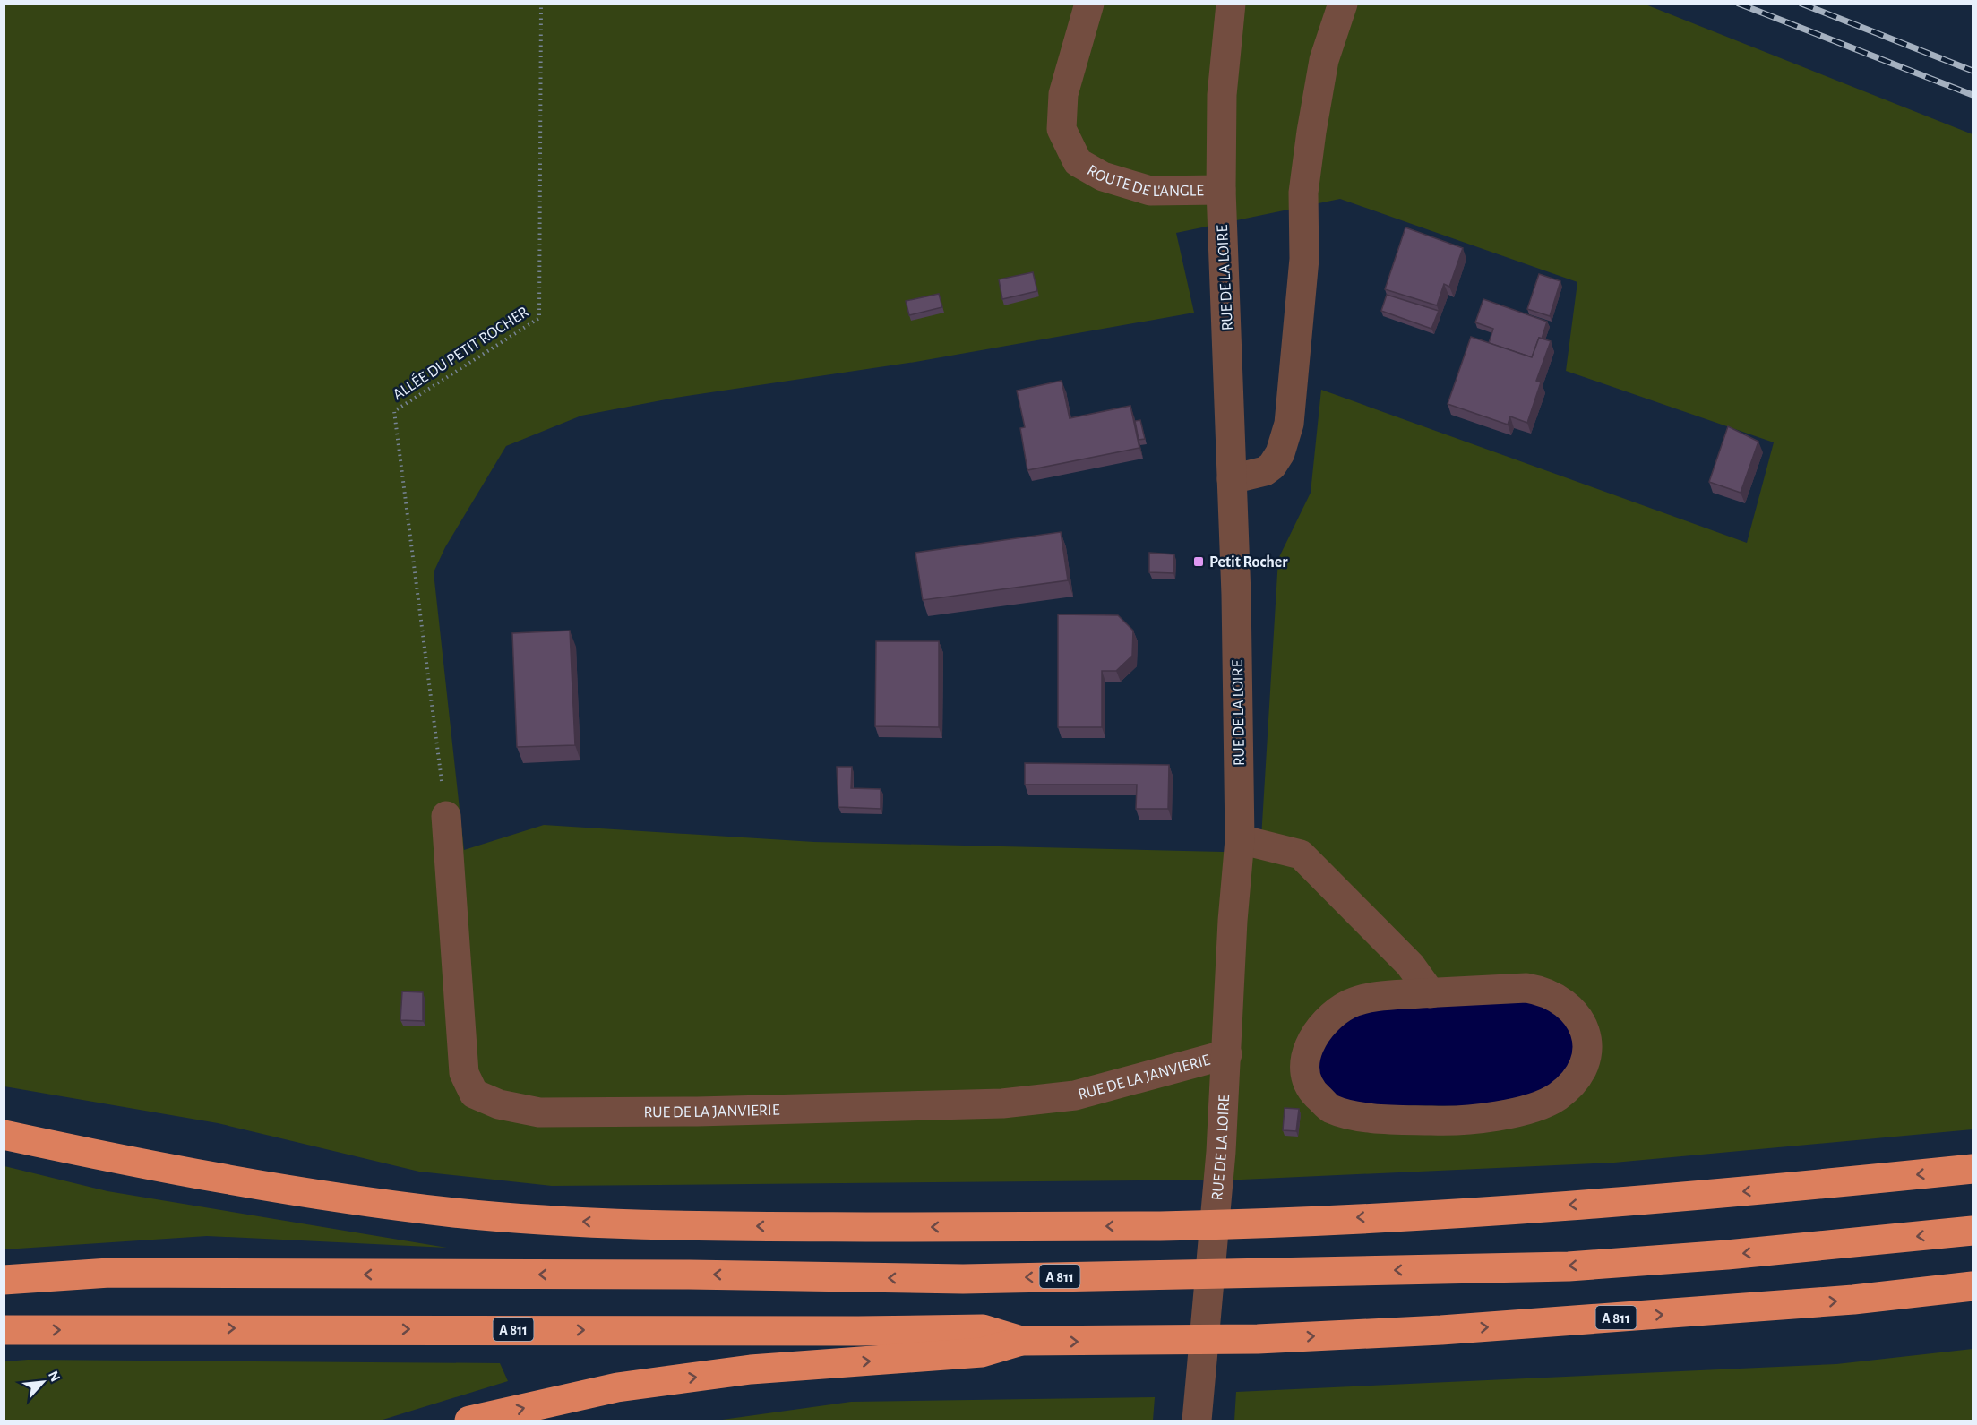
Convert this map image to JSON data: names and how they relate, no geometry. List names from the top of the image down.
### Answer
{
  "streets": {
    "highway": ["A 811"],
    "street": ["ROUTE DE L'ANGLE", "RUE DE LA LOIRE", "RUE DE LA JANVIERIE"],
    "path": ["ALLÉE DU PETIT ROCHER"]
  },
  "crossings": [
    ["ROUTE DE L'ANGLE", "RUE DE LA LOIRE"],
    ["RUE DE LA LOIRE", "RUE DE LA JANVIERIE"],
    ["ALLÉE DU PETIT ROCHER", "RUE DE LA JANVIERIE"]
  ],
  "places": {
    "transit": ["Petit Rocher"]
  },
  "north": "top right"
}
